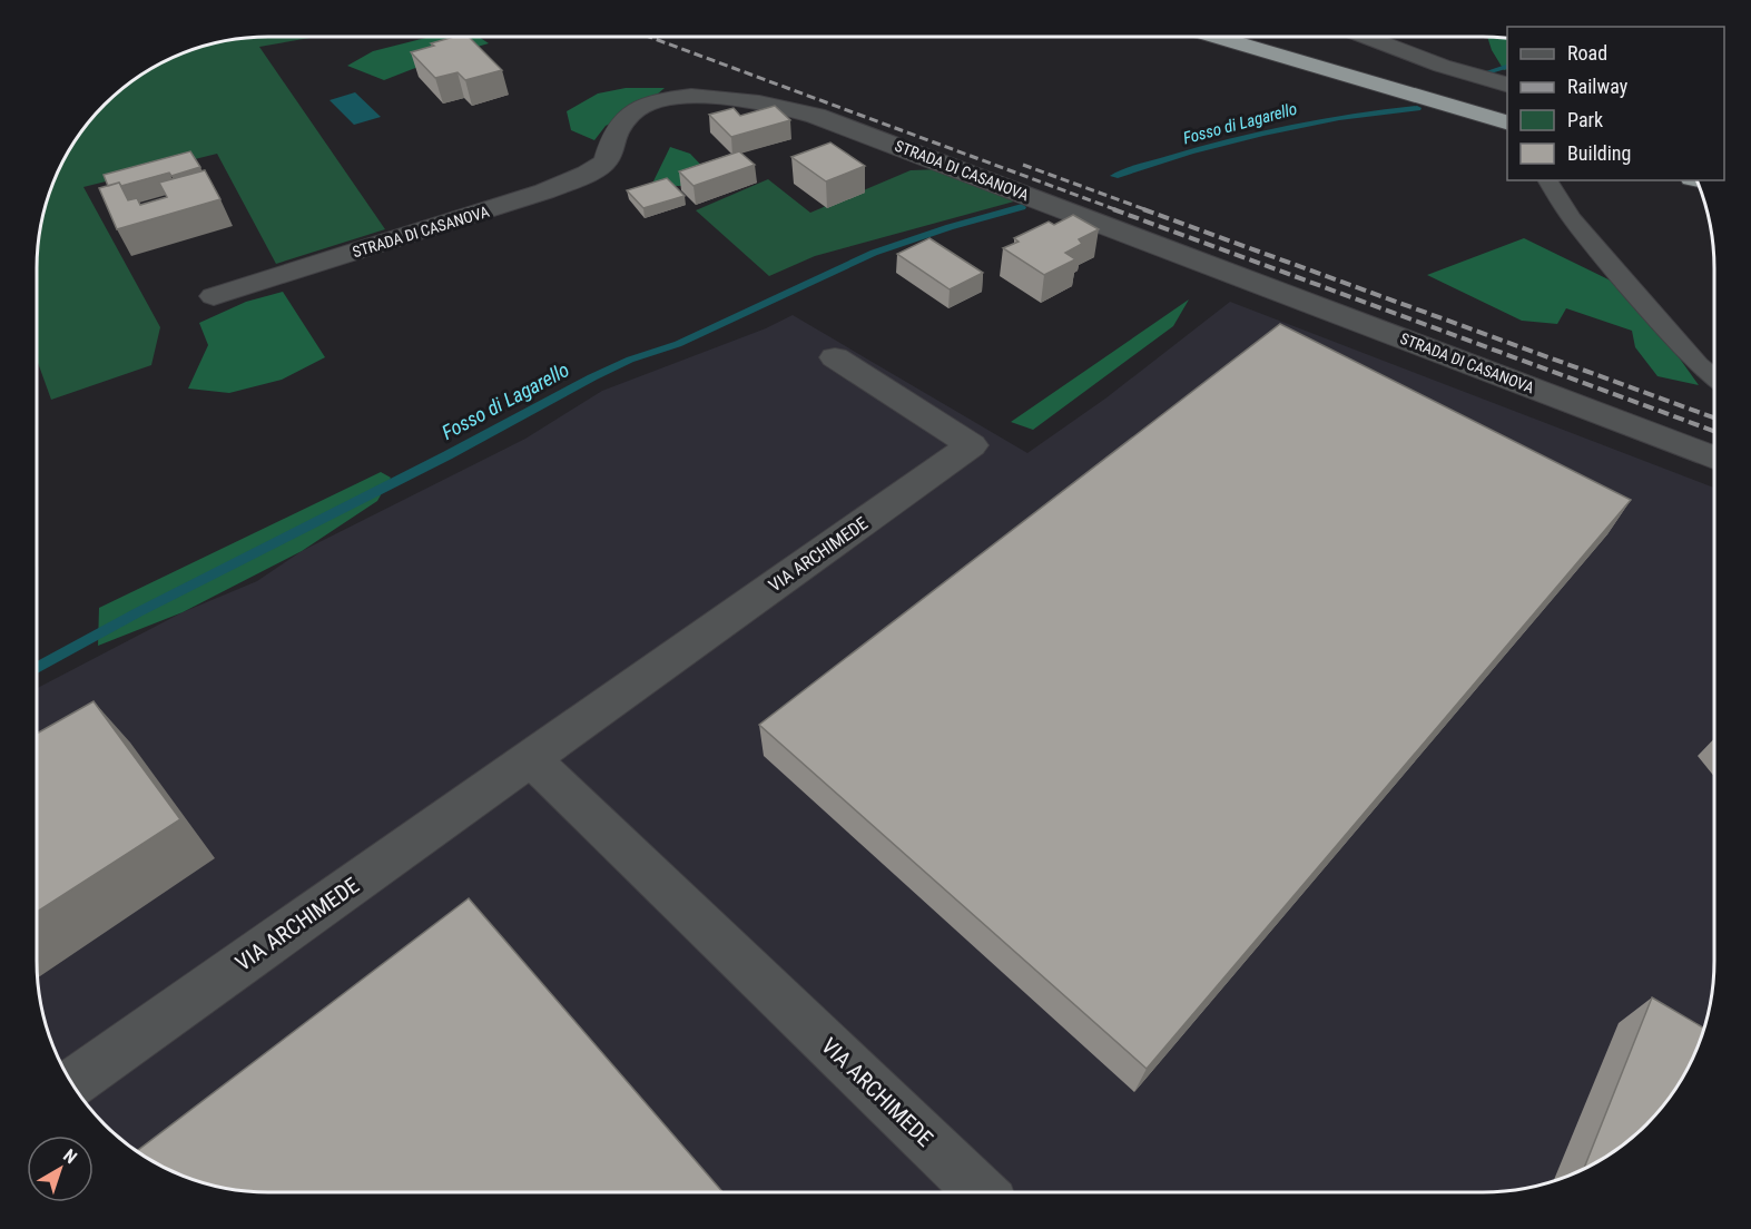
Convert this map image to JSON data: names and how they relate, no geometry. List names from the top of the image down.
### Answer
{
  "streets": {
    "street": ["STRADA DI CASANOVA", "VIA ARCHIMEDE"]
  },
  "water": ["Fosso di Lagarello"],
  "legend": [
    "Road",
    "Railway",
    "Park",
    "Building"
  ],
  "north": "top right"
}
